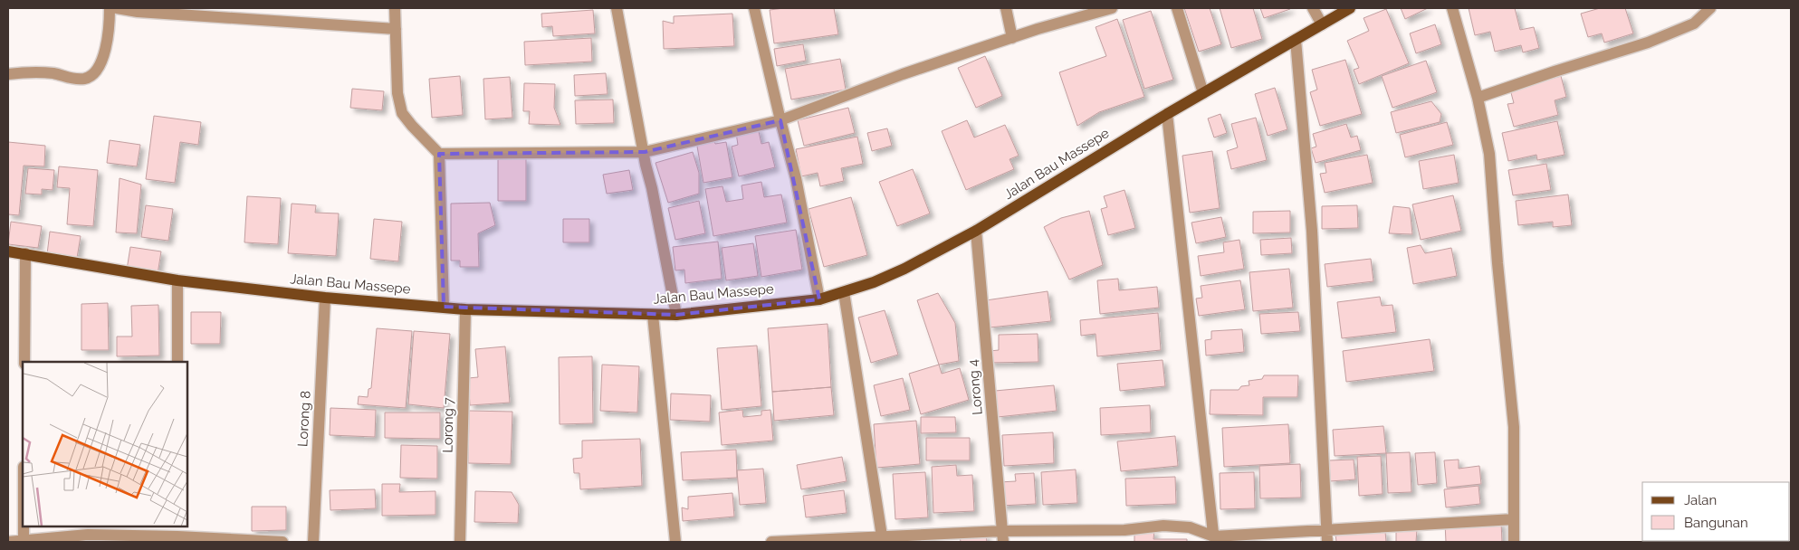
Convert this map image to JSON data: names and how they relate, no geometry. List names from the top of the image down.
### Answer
{
  "streets": {
    "main road": ["Jalan Bau Massepe"],
    "street": ["Lorong 4", "Lorong 8", "Lorong 7"]
  },
  "crossings": [
    ["Jalan Bau Massepe", "Lorong 4"],
    ["Jalan Bau Massepe", "Lorong 8"],
    ["Jalan Bau Massepe", "Lorong 7"]
  ],
  "legend": ["Jalan", "Bangunan"]
}
